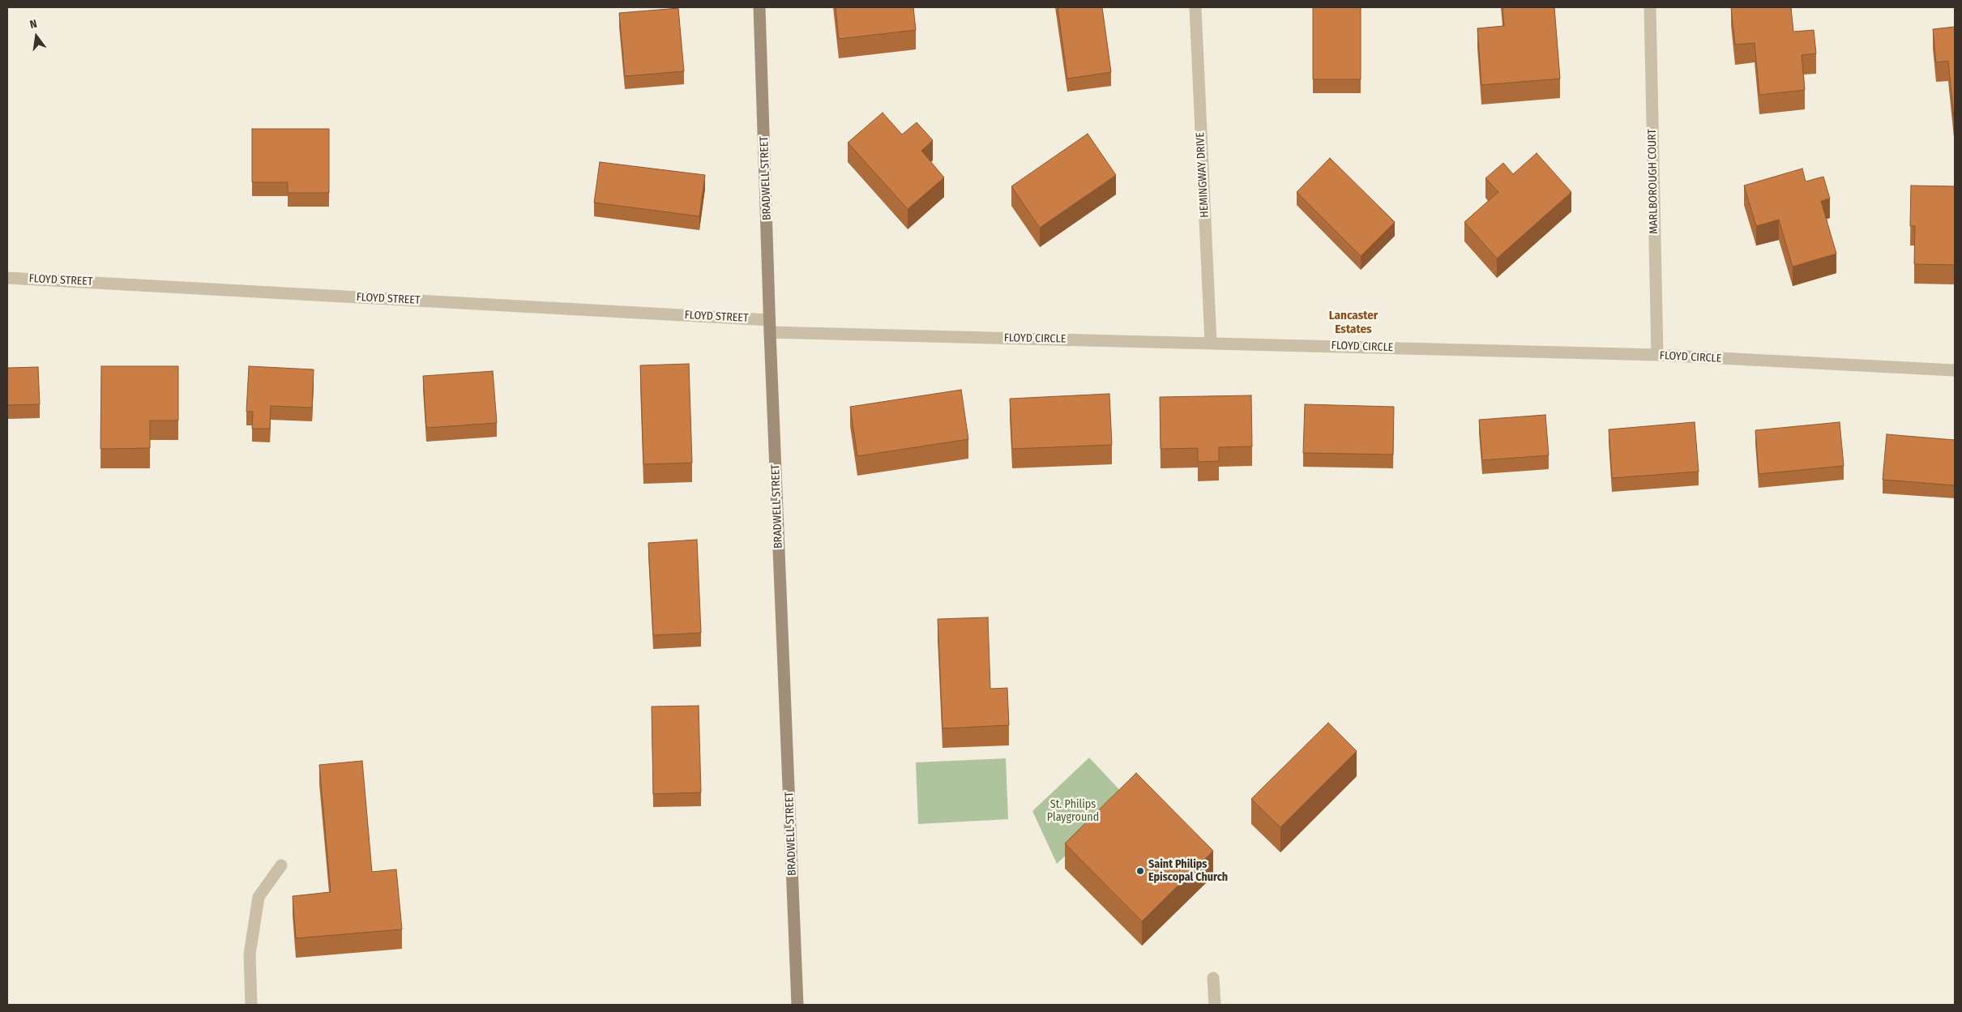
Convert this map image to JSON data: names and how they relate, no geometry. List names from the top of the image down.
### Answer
{
  "streets": {
    "street": [
      "HEMINGWAY DRIVE",
      "BRADWELL STREET",
      "MARLBOROUGH COURT",
      "FLOYD STREET",
      "FLOYD CIRCLE"
    ]
  },
  "crossings": [
    ["HEMINGWAY DRIVE", "FLOYD CIRCLE"],
    ["BRADWELL STREET", "FLOYD STREET"],
    ["BRADWELL STREET", "FLOYD CIRCLE"],
    ["MARLBOROUGH COURT", "FLOYD CIRCLE"]
  ],
  "districts": ["Lancaster Estates"],
  "parks": ["St. Philips Playground"],
  "places": ["Saint Philips Episcopal Church"],
  "north": "top"
}
